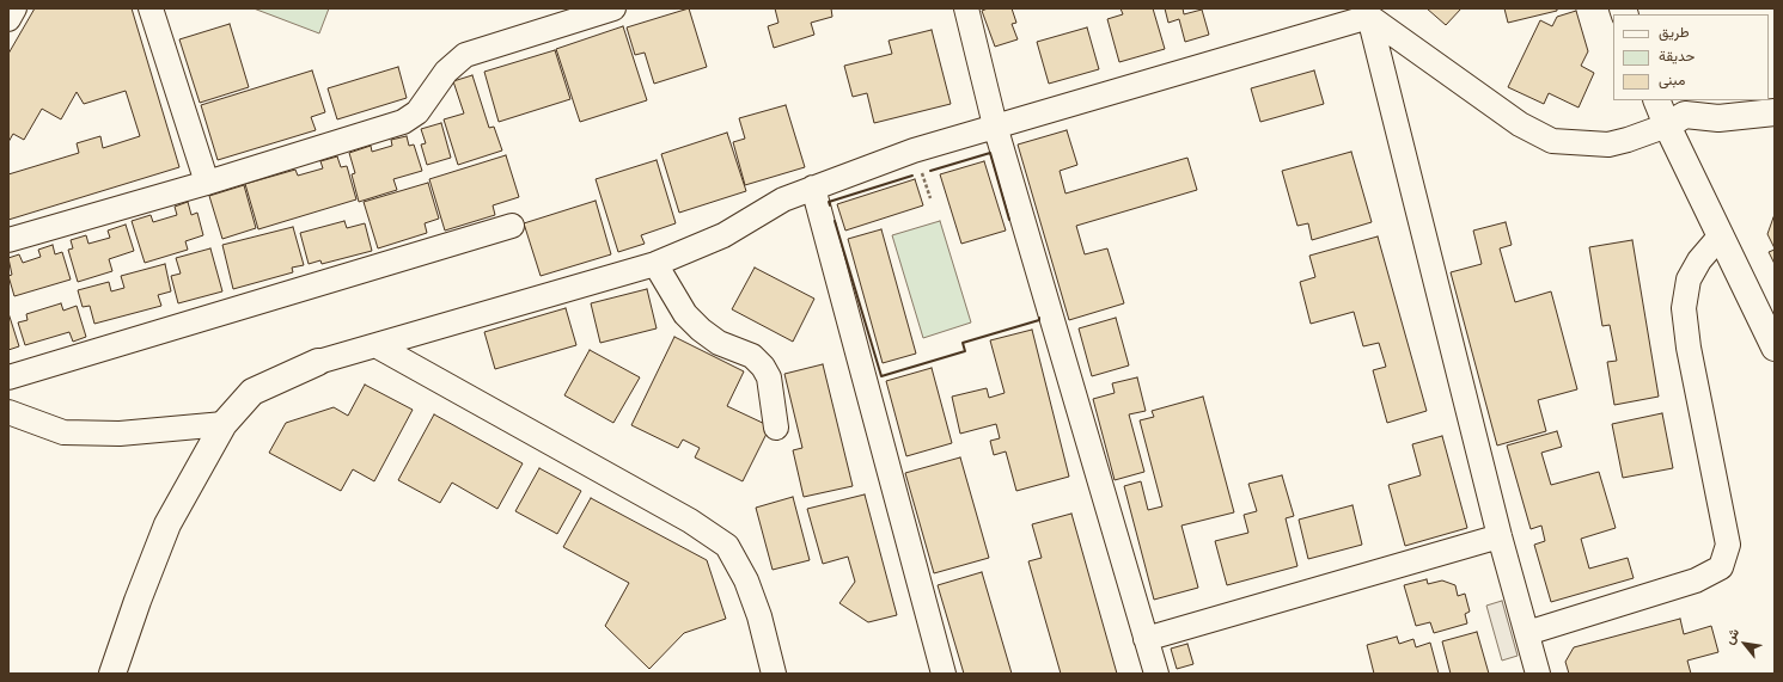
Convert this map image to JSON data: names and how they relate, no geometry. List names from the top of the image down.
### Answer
{
  "legend": ["طريق", "حديقة", "مبنى"],
  "north": "top left"
}
